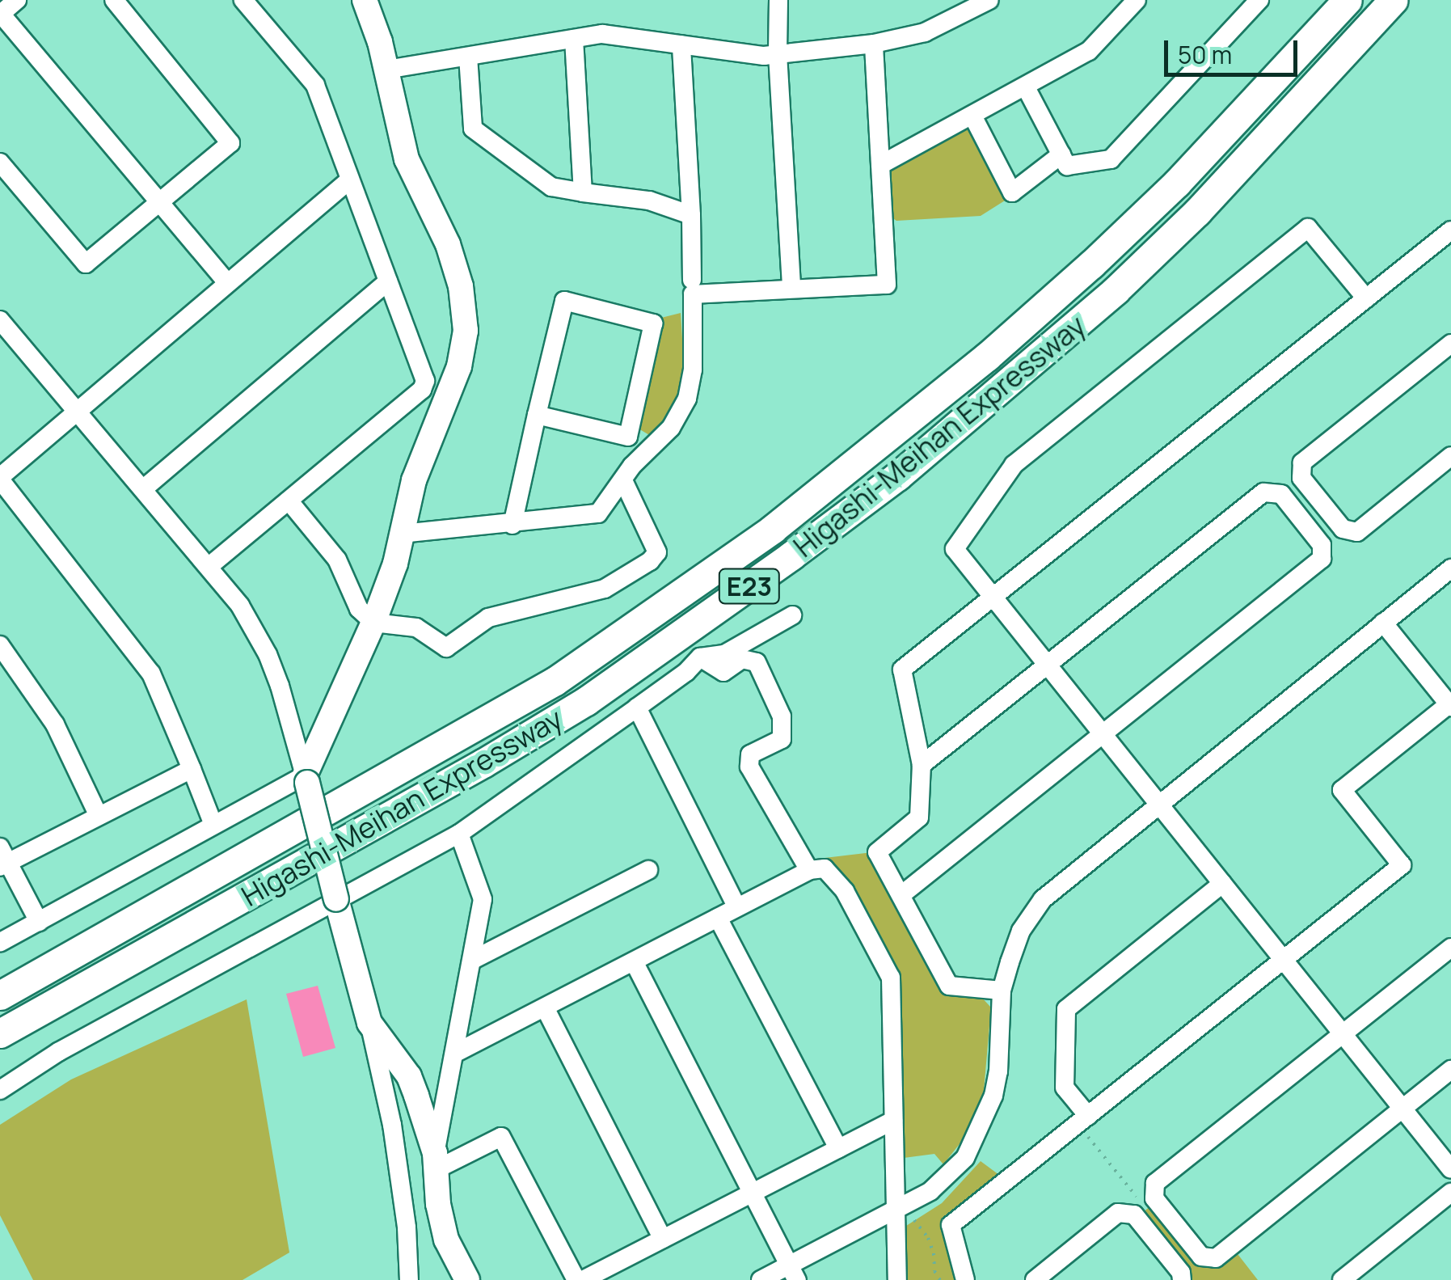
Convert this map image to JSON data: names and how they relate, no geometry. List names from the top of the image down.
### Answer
{
  "streets": {
    "highway": ["Higashi-Meihan Expressway", "E23"]
  },
  "scale_bar": "50 m"
}
